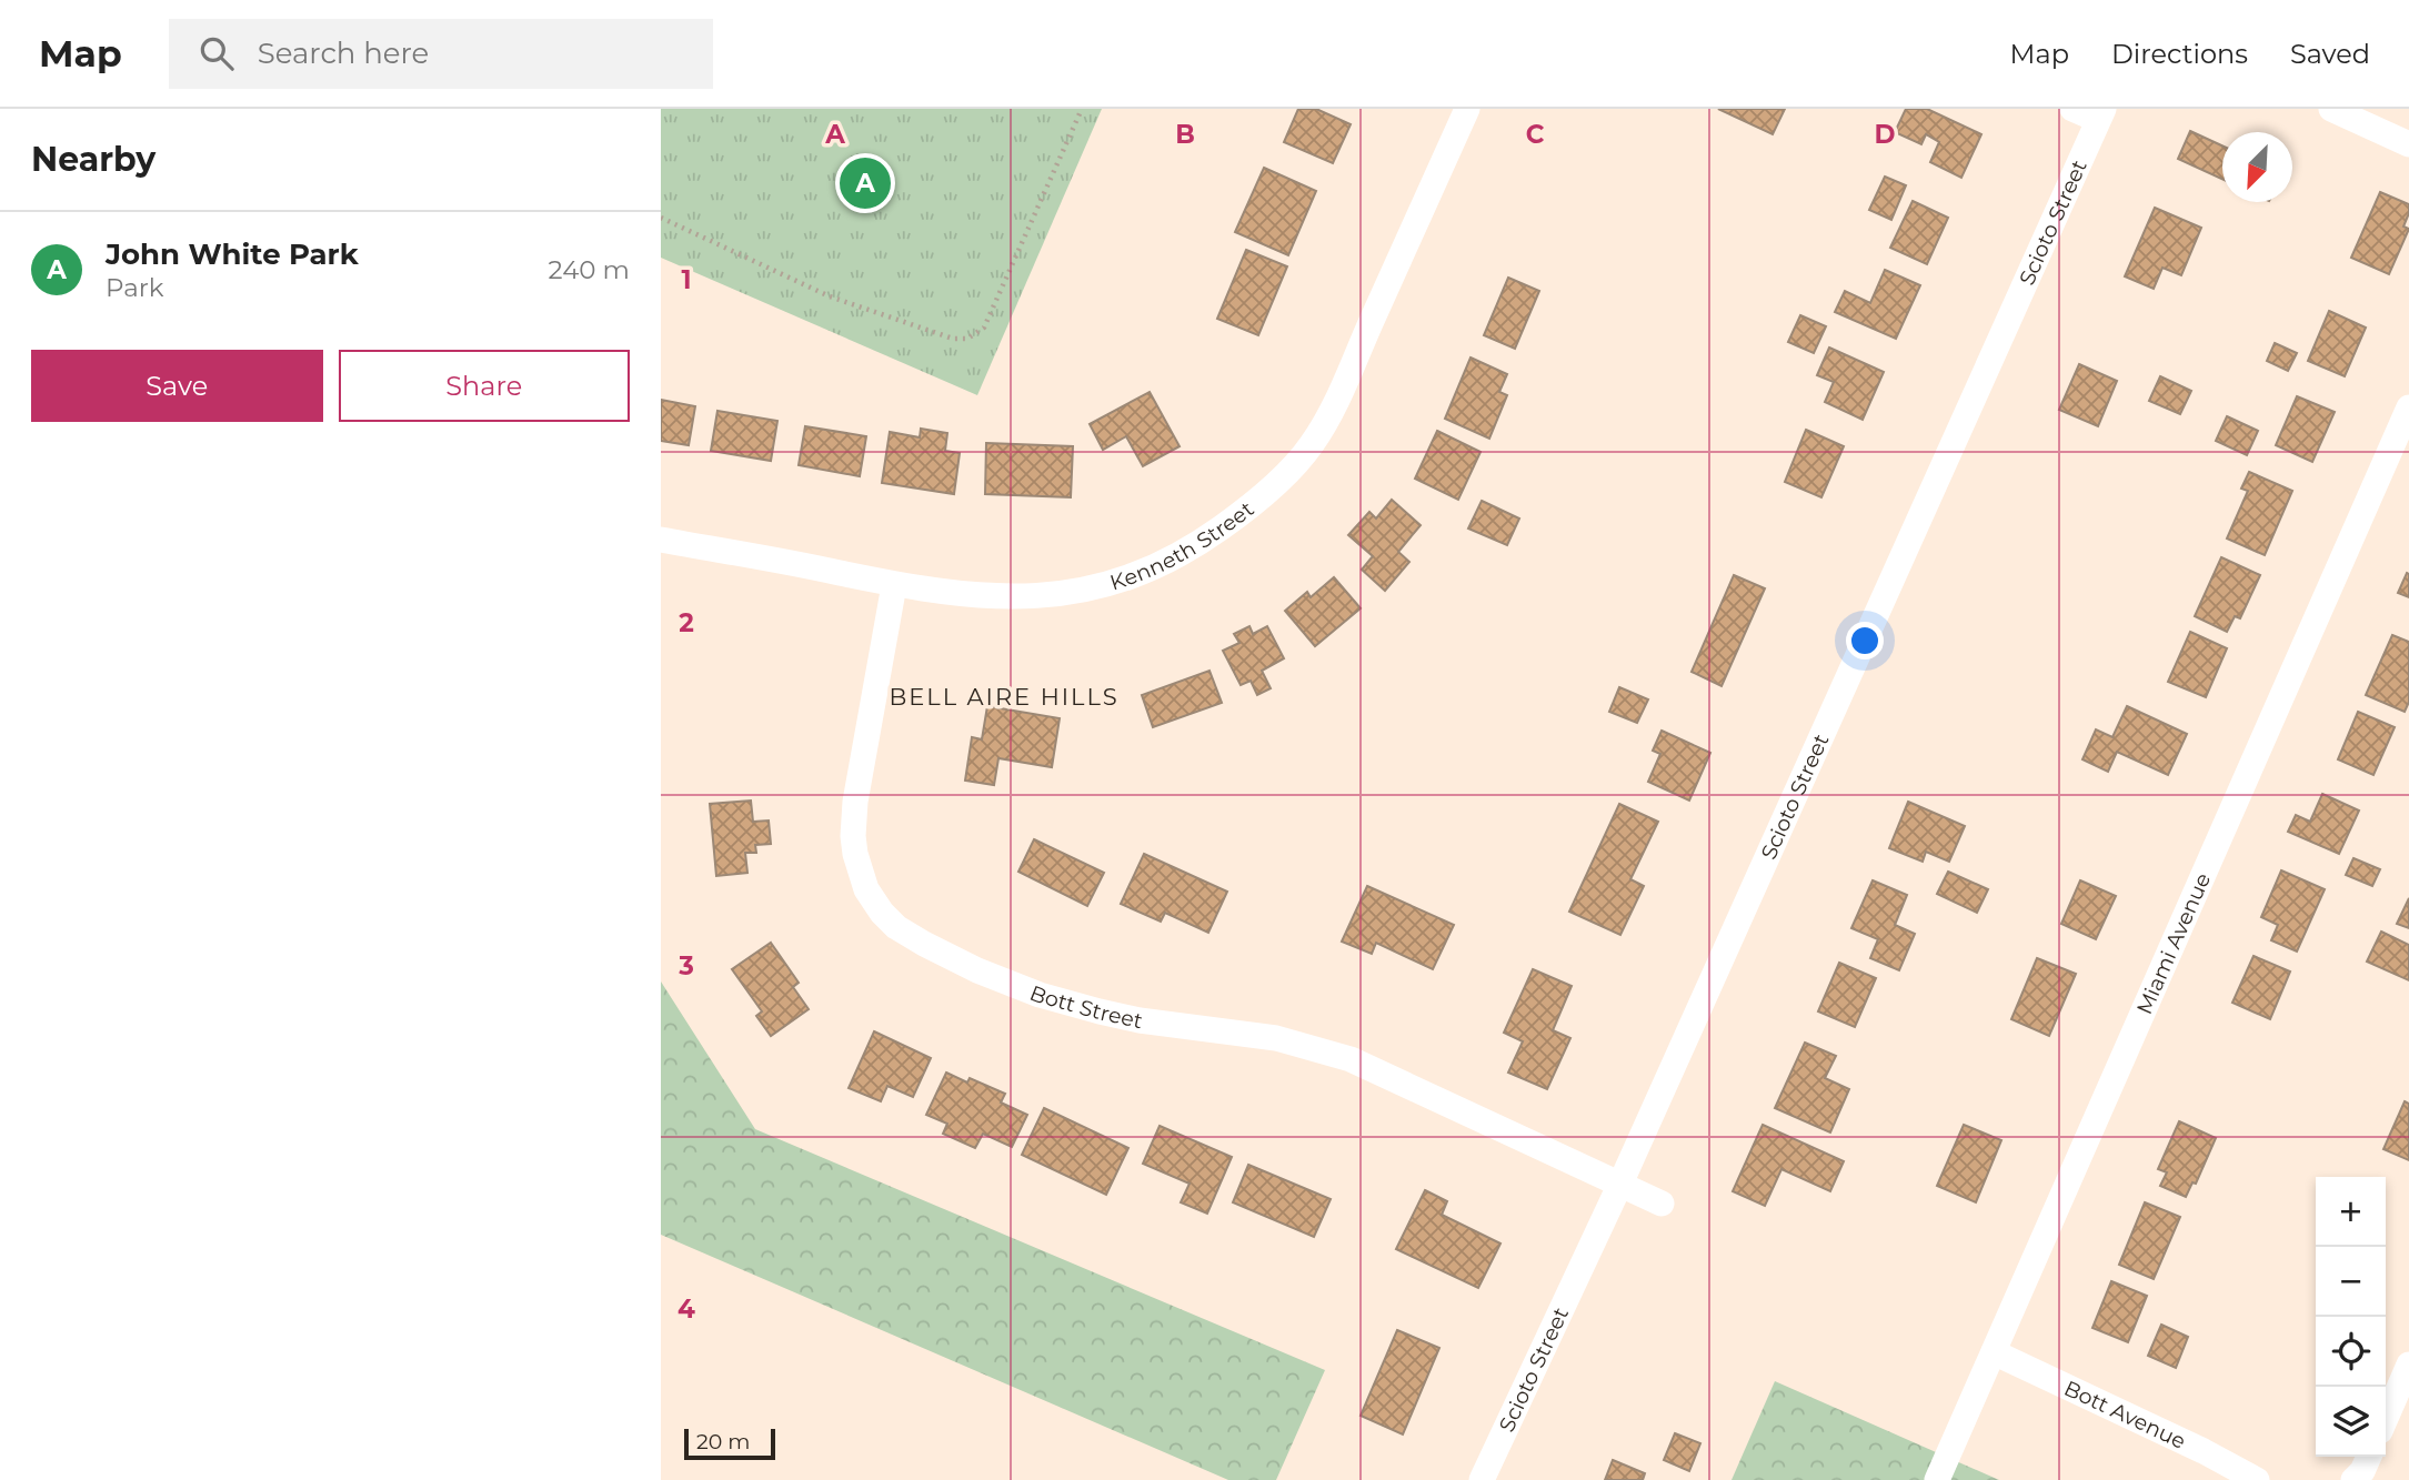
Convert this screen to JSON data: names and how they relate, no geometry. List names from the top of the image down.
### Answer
{
  "streets": {
    "street": [
      "Scioto Street",
      "Kenneth Street",
      "Miami Avenue",
      "Bott Street",
      "Bott Avenue"
    ]
  },
  "crossings": [
    ["Scioto Street", "Bott Street"],
    ["Kenneth Street", "Bott Street"],
    ["Miami Avenue", "Bott Avenue"]
  ],
  "districts": ["BELL AIRE HILLS"],
  "scale_bar": "20 m",
  "north": "bottom left",
  "page": {
    "header": "Map",
    "search": "Search here",
    "nav": ["Map", "Directions", "Saved"],
    "heading": "Nearby",
    "pins": "A",
    "list": [
      {
        "mark": "A",
        "name": "John White Park",
        "note": "Park",
        "value": "240 m"
      }
    ],
    "buttons": ["Save", "Share"],
    "map_buttons": ["+", "−"],
    "scale": "20 m"
  },
  "grid": {
    "columns": [
      "A",
      "B",
      "C",
      "D"
    ],
    "rows": [
      "1",
      "2",
      "3",
      "4"
    ]
  }
}
